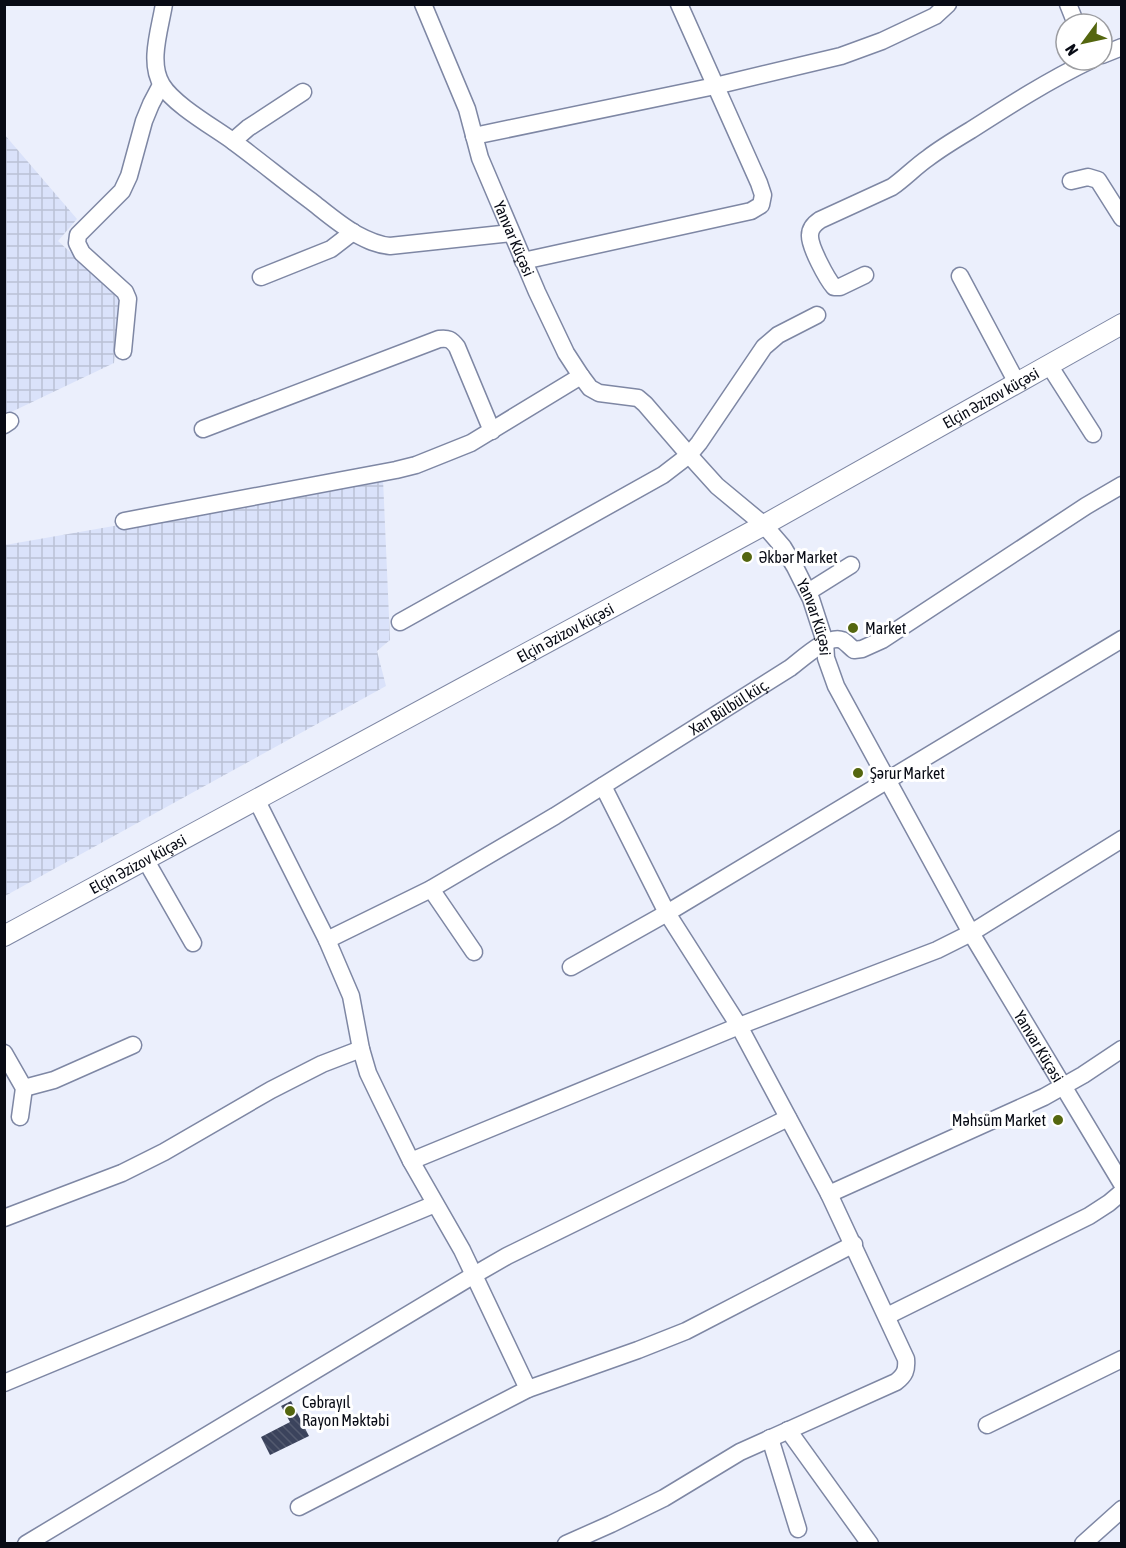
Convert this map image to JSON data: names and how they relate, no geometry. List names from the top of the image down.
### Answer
{
  "streets": {
    "street": ["Yanvar Küçəsi", "Elçin Əzizov küçəsi", "Xarı Bülbül küç."]
  },
  "crossings": [
    ["Yanvar Küçəsi", "Elçin Əzizov küçəsi"],
    ["Yanvar Küçəsi", "Xarı Bülbül küç."]
  ],
  "places": [
    "Əkbər Market",
    "Market",
    "Şərur Market",
    "Məhsüm Market",
    "Cəbrayıl Rayon Məktəbi"
  ],
  "north": "bottom left"
}
